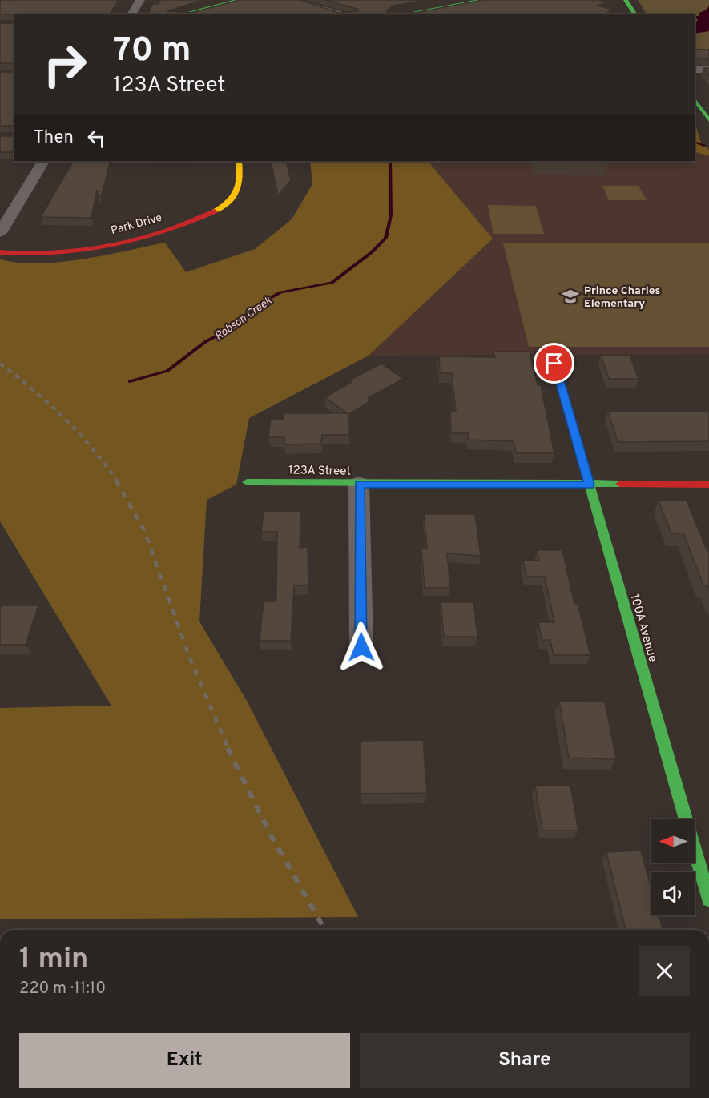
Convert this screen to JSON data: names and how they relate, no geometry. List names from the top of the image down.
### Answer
{
  "streets": {
    "street": ["Park Drive", "123A Street", "100A Avenue"]
  },
  "crossings": [
    ["123A Street", "100A Avenue"]
  ],
  "water": ["Robson Creek"],
  "places": {
    "school or university": ["Prince Charles Elementary"]
  },
  "north": "left",
  "page": {
    "turn": ["70 m", "123A Street"],
    "then": "Then",
    "heading": ["1 min", "220 m · 11:10"],
    "buttons": ["Exit", "Share"]
  }
}
